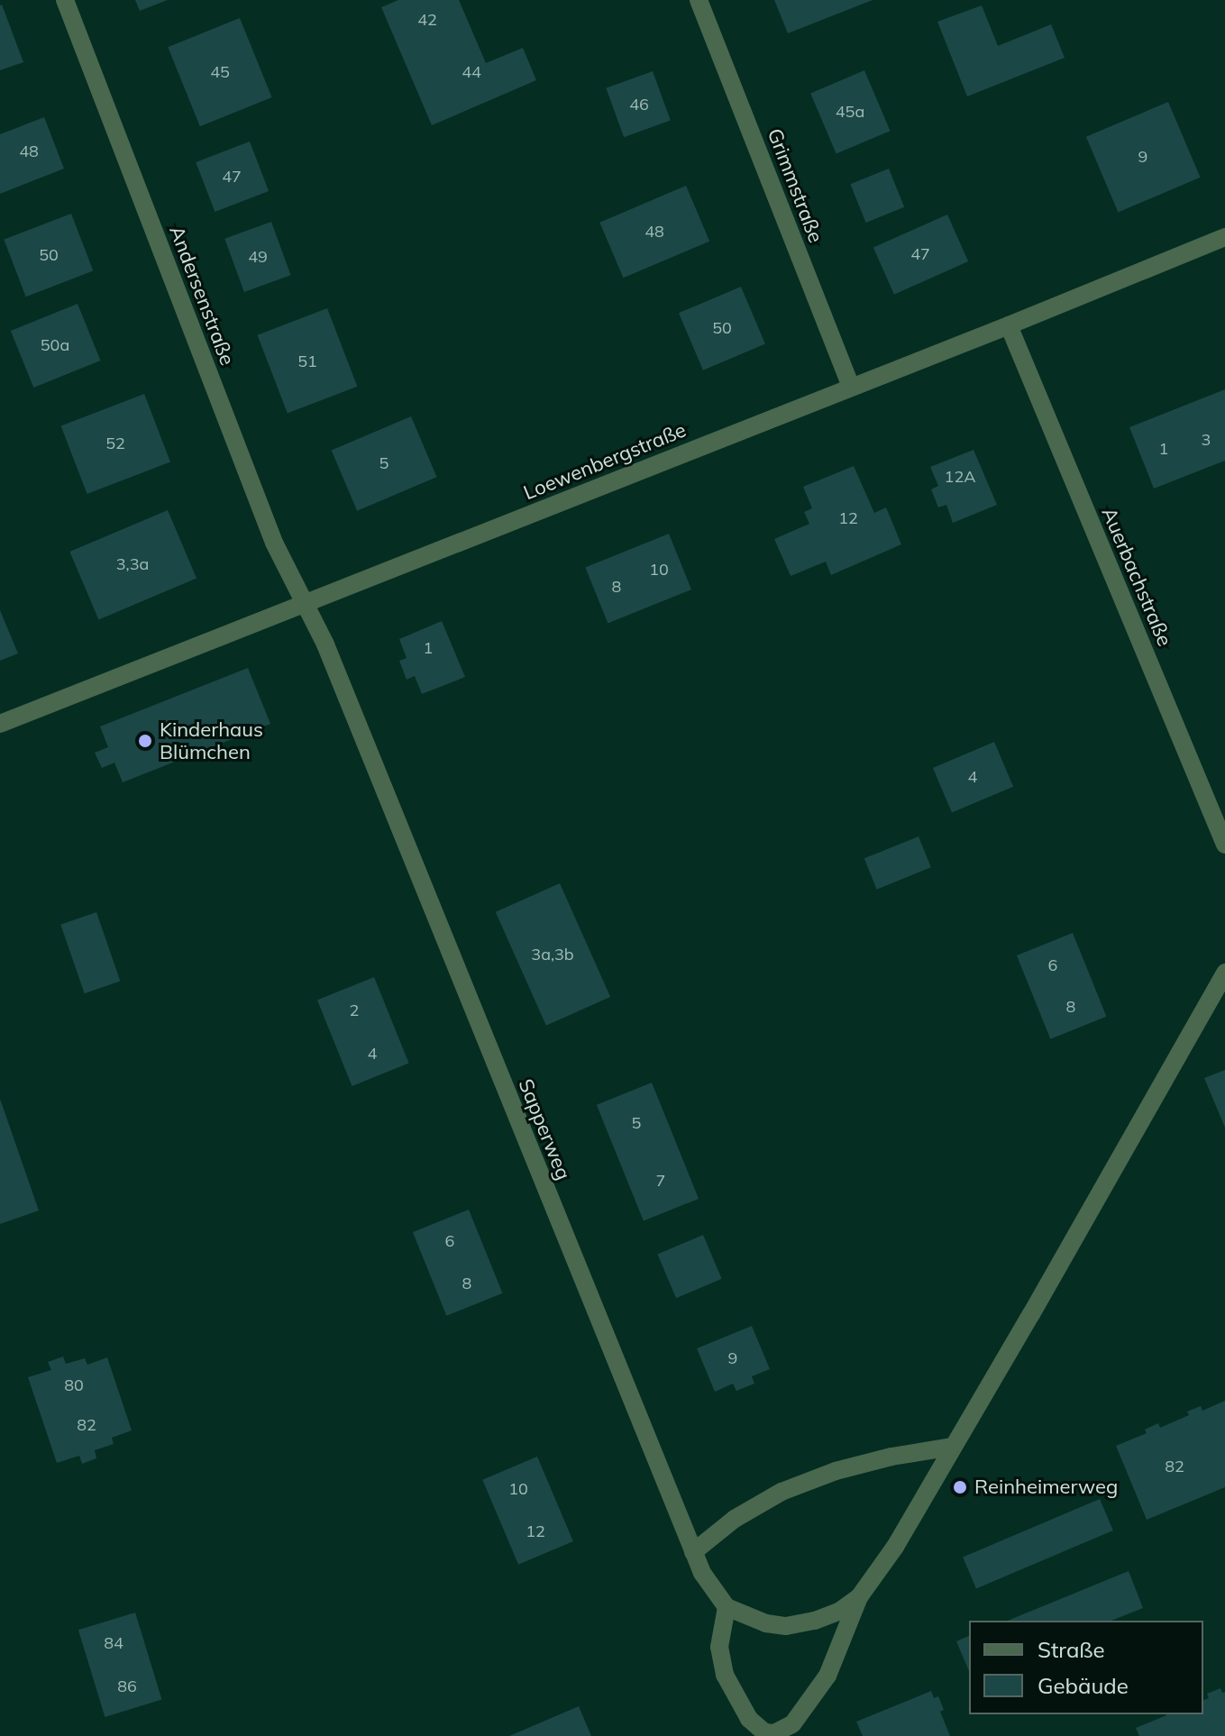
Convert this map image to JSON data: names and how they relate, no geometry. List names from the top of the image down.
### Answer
{
  "streets": {
    "street": [
      "Grimmstraße",
      "Andersenstraße",
      "Loewenbergstraße",
      "Auerbachstraße",
      "Sapperweg"
    ]
  },
  "crossings": [
    ["Grimmstraße", "Loewenbergstraße"],
    ["Andersenstraße", "Loewenbergstraße"],
    ["Andersenstraße", "Sapperweg"],
    ["Loewenbergstraße", "Auerbachstraße"],
    ["Loewenbergstraße", "Sapperweg"]
  ],
  "places": ["Kinderhaus Blümchen", "Reinheimerweg"],
  "house_numbers": [
    "42",
    "45",
    "44",
    "46",
    "45a",
    "48",
    "9",
    "47",
    "48",
    "47",
    "50",
    "49",
    "50",
    "50a",
    "51",
    "3",
    "52",
    "1",
    "5",
    "12A",
    "12",
    "3,3a",
    "10",
    "8",
    "1",
    "4",
    "3a,3b",
    "6",
    "8",
    "2",
    "4",
    "5",
    "7",
    "6",
    "8",
    "9",
    "80",
    "82",
    "82",
    "10",
    "12",
    "84",
    "86"
  ],
  "legend": ["Straße", "Gebäude"]
}
